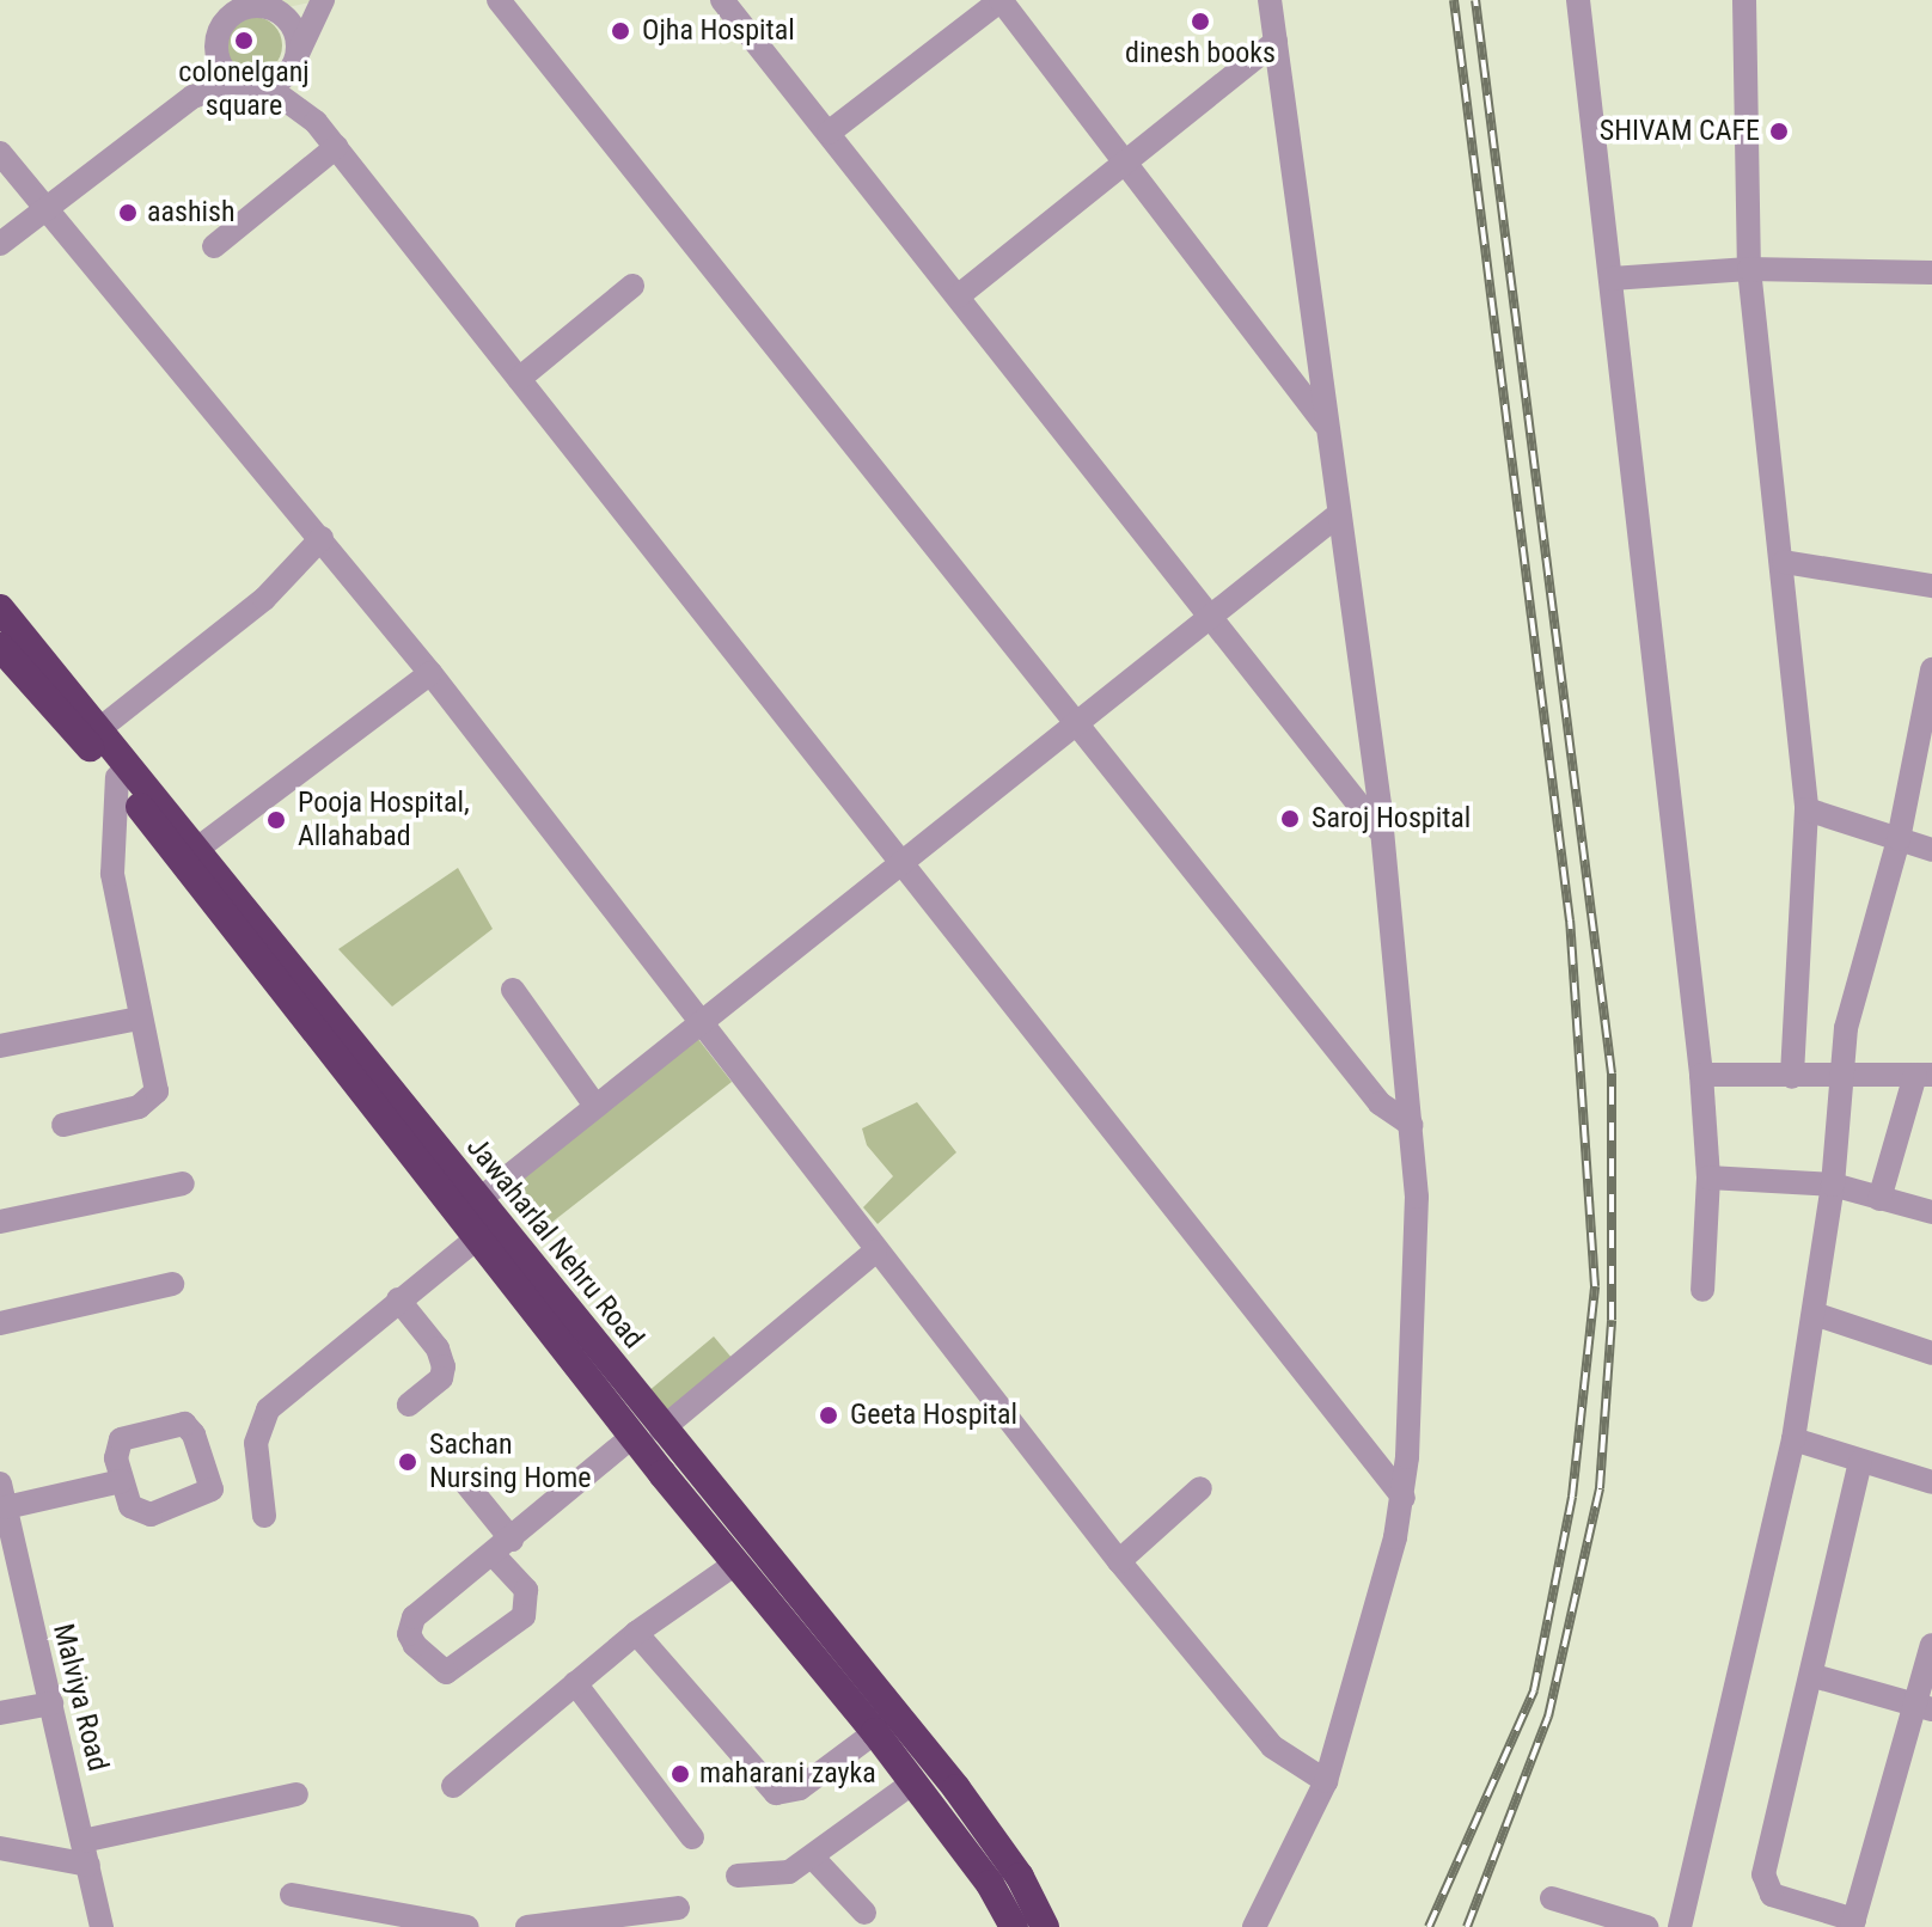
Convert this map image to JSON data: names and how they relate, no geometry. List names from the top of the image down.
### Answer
{
  "streets": {
    "highway": ["Jawaharlal Nehru Road"],
    "street": ["Malviya Road"]
  },
  "places": [
    "dinesh books",
    "Ojha Hospital",
    "colonelganj square",
    "SHIVAM CAFE",
    "aashish",
    "Saroj Hospital",
    "Pooja Hospital, Allahabad",
    "Geeta Hospital",
    "Sachan Nursing Home",
    "maharani zayka"
  ]
}
